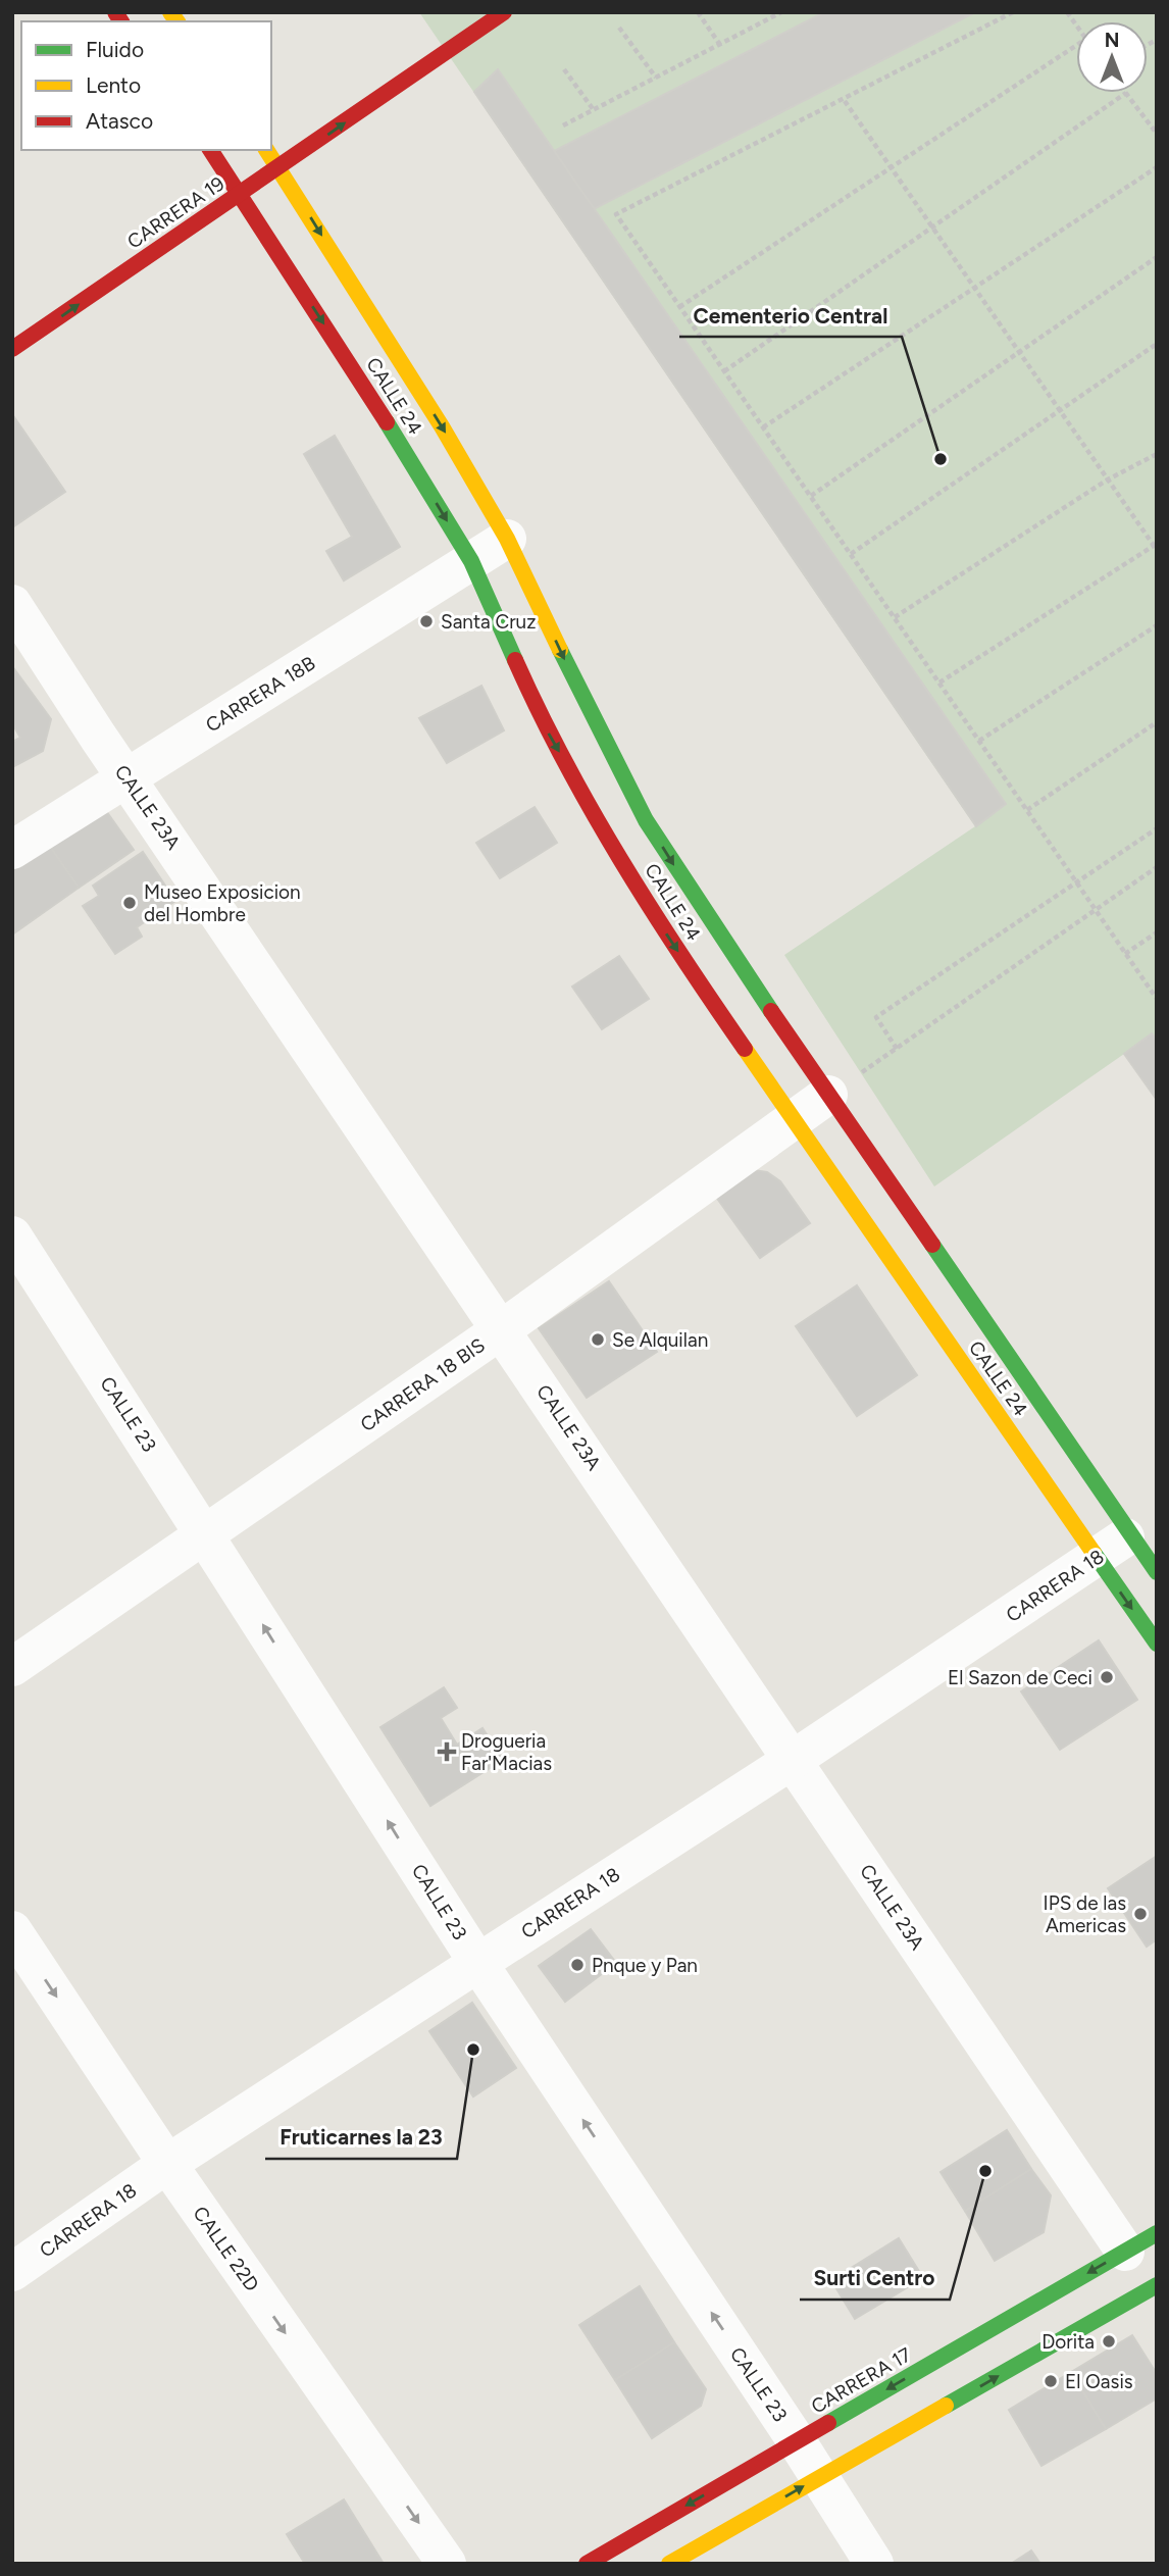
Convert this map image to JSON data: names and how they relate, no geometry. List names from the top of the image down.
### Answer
{
  "streets": {
    "street": [
      "CARRERA 19",
      "CALLE 24",
      "CARRERA 18B",
      "CALLE 23A",
      "CARRERA 18 BIS",
      "CALLE 23",
      "CARRERA 18",
      "CALLE 22D",
      "CARRERA 17"
    ]
  },
  "crossings": [
    ["CARRERA 19", "CALLE 24"],
    ["CALLE 24", "CARRERA 18B"],
    ["CALLE 24", "CARRERA 18 BIS"],
    ["CALLE 24", "CARRERA 18"],
    ["CARRERA 18B", "CALLE 23A"],
    ["CALLE 23A", "CARRERA 18 BIS"],
    ["CALLE 23A", "CARRERA 18"],
    ["CALLE 23A", "CARRERA 17"],
    ["CARRERA 18 BIS", "CALLE 23"],
    ["CALLE 23", "CARRERA 18"],
    ["CALLE 23", "CARRERA 17"],
    ["CARRERA 18", "CALLE 22D"]
  ],
  "one_way": [
    "CARRERA 19",
    "CALLE 24",
    "CALLE 23",
    "CALLE 22D"
  ],
  "places": {
    "other": [
      "Cementerio Central",
      "Santa Cruz",
      "Museo Exposicion del Hombre",
      "Se Alquilan",
      "El Sazon de Ceci",
      "IPS de las Americas",
      "Pnque y Pan",
      "Fruticarnes la 23",
      "Surti Centro",
      "Dorita",
      "El Oasis"
    ],
    "health": ["Drogueria Far'Macias"]
  },
  "legend": ["Fluido", "Lento", "Atasco"],
  "north": "top"
}
